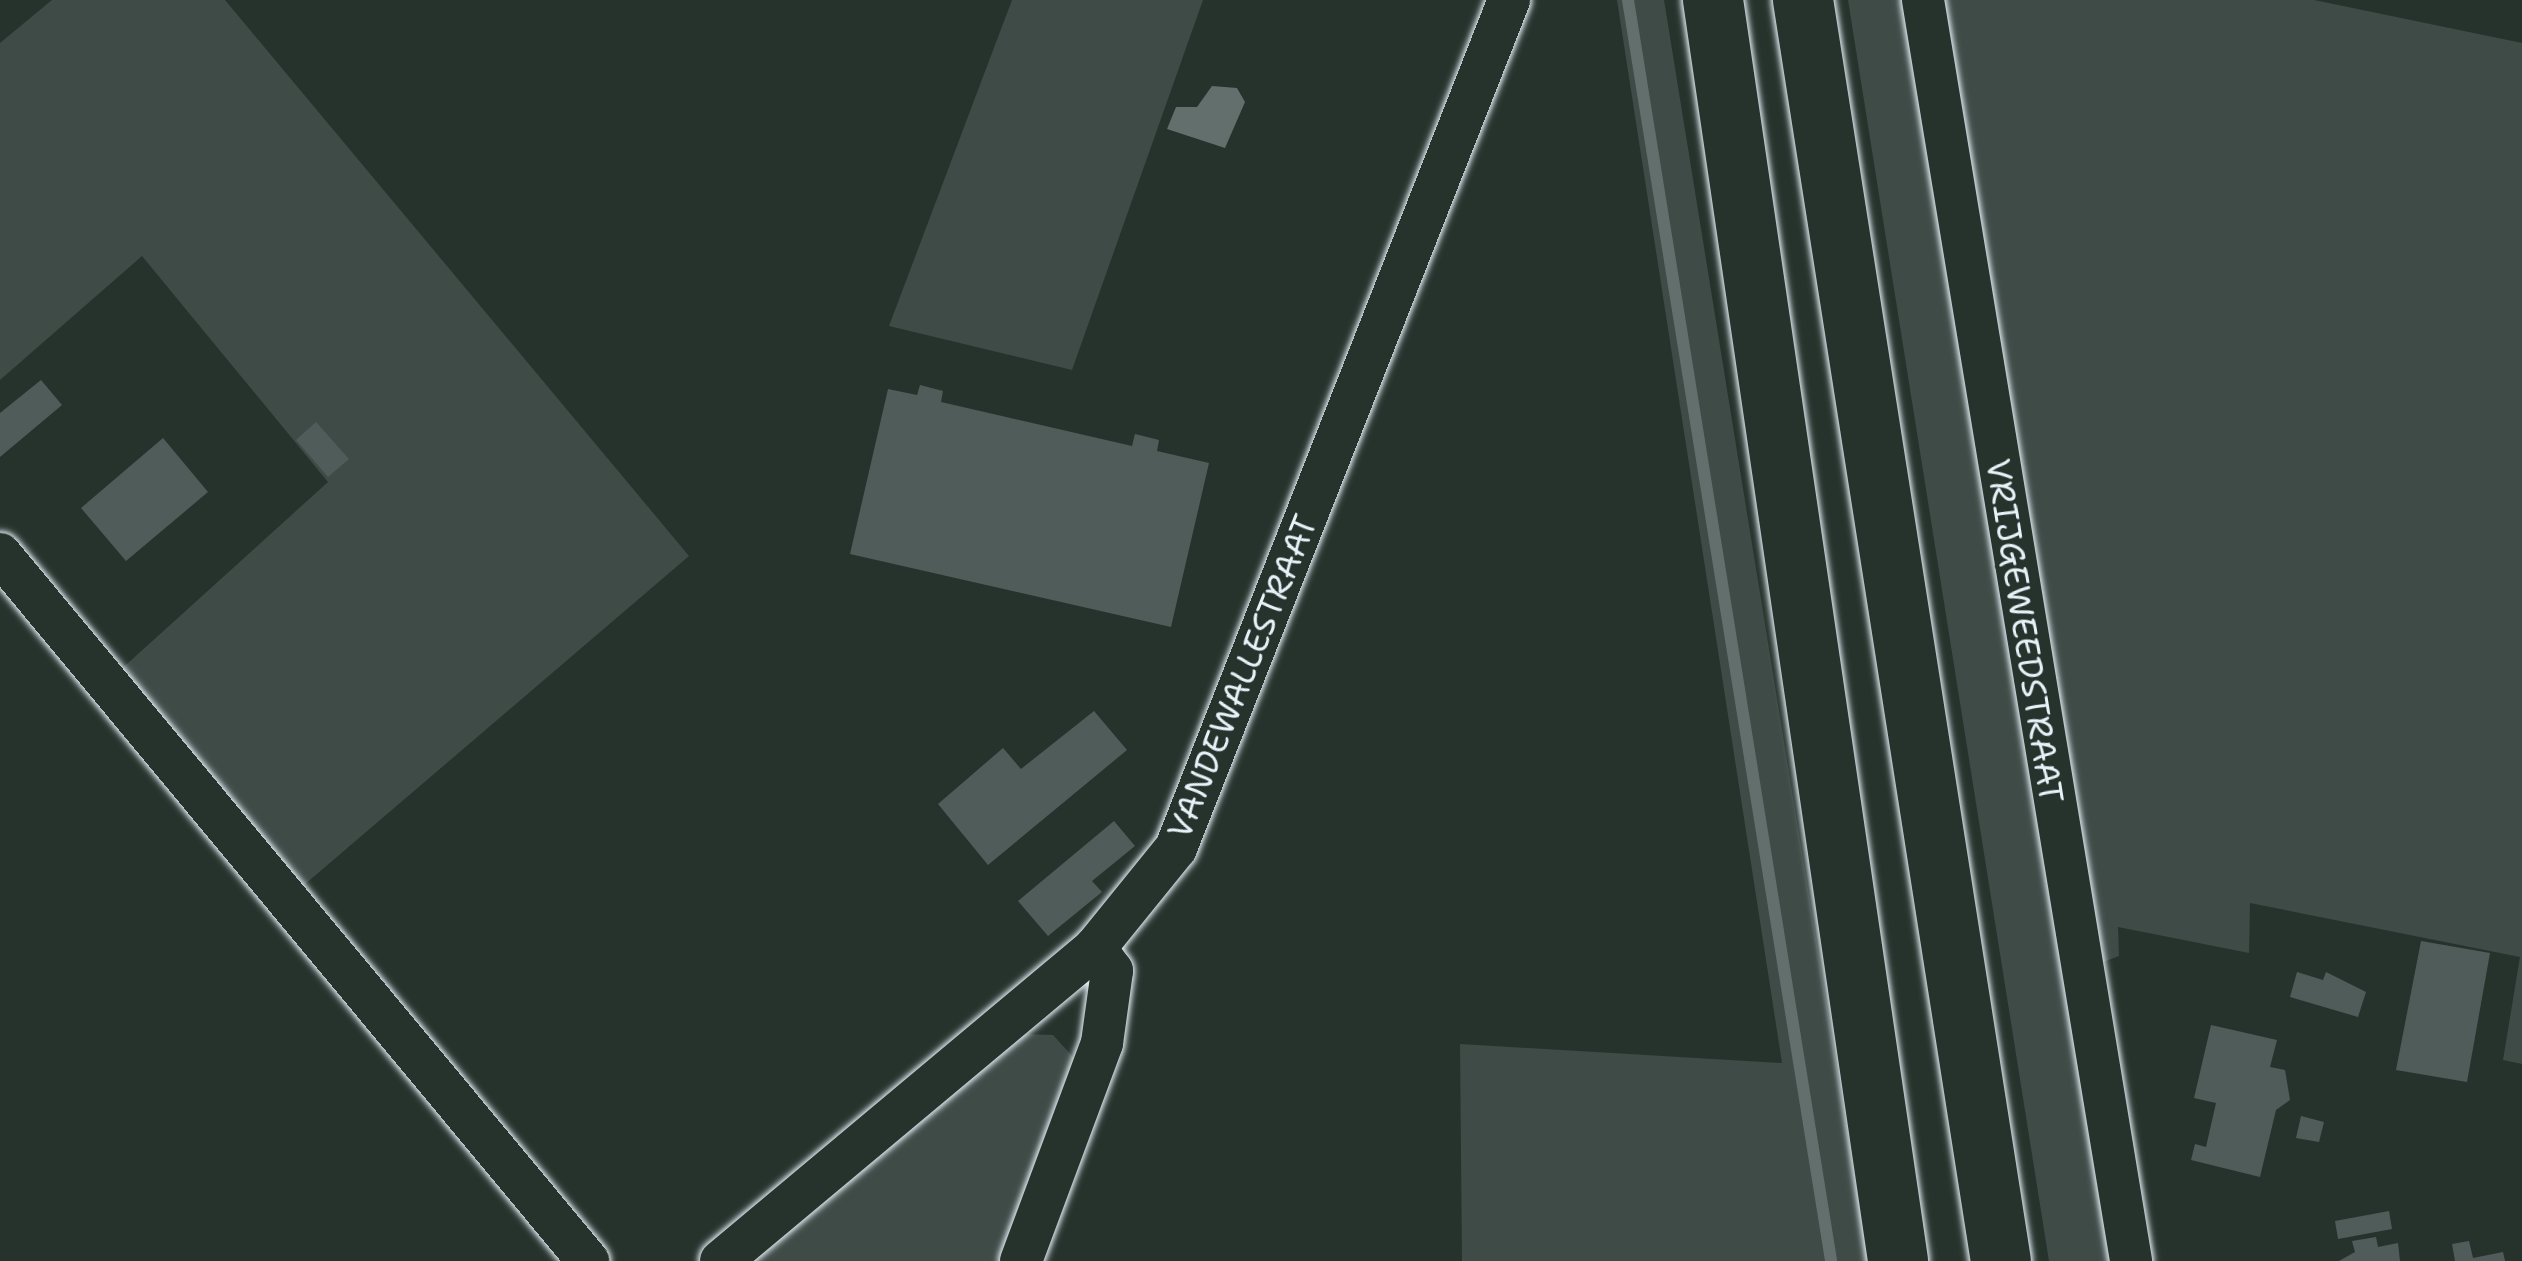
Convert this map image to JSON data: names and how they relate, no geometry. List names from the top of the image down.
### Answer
{
  "streets": {
    "street": ["VRIJGEWEEDSTRAAT", "VANDEWALLESTRAAT"]
  }
}
